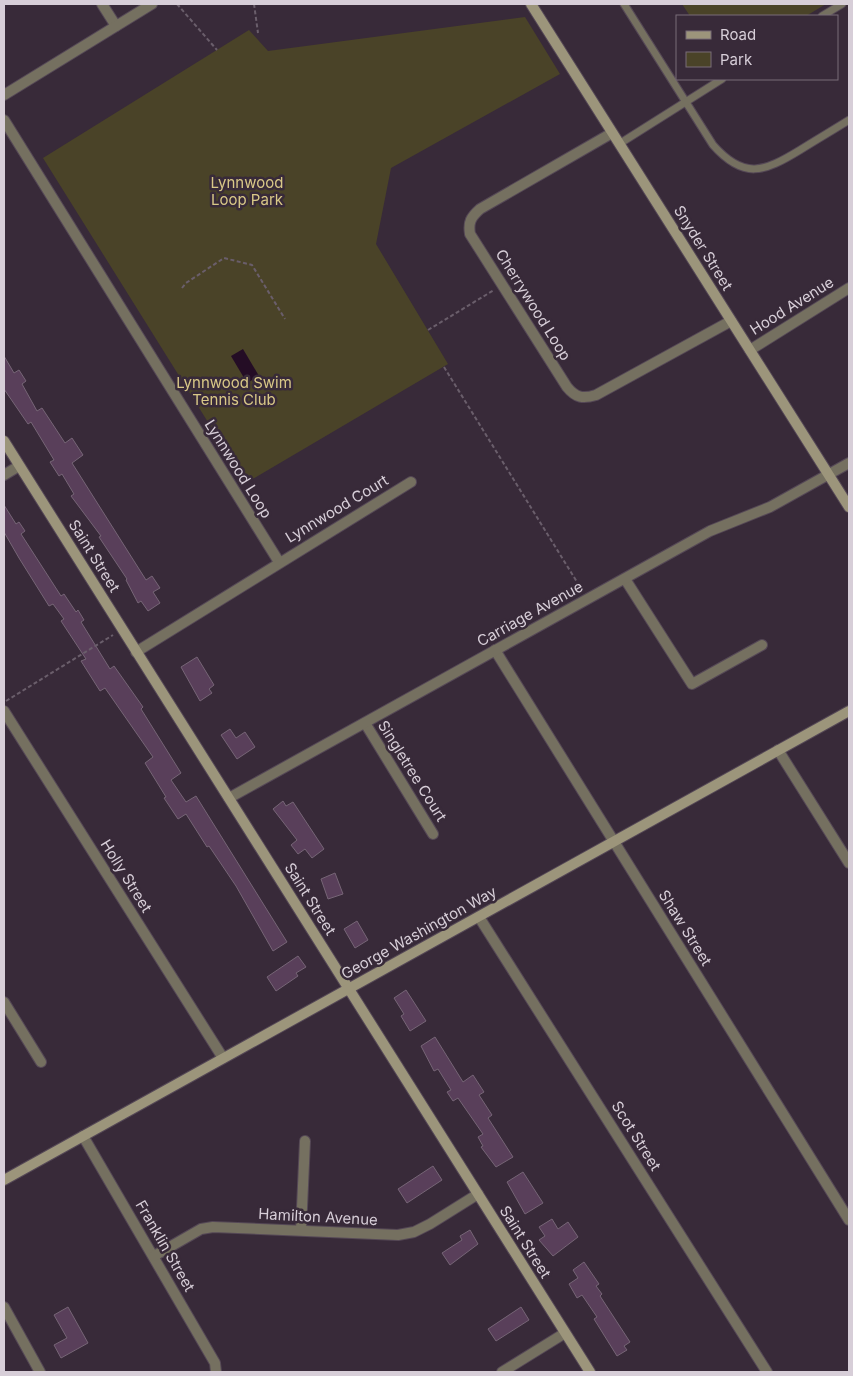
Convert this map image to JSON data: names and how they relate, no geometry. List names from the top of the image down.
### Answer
{
  "streets": {
    "street": [
      "Snyder Street",
      "Cherrywood Loop",
      "Hood Avenue",
      "Lynnwood Loop",
      "Lynnwood Court",
      "Saint Street",
      "Carriage Avenue",
      "Singletree Court",
      "Holly Street",
      "Shaw Street",
      "George Washington Way",
      "Scot Street",
      "Hamilton Avenue",
      "Franklin Street"
    ]
  },
  "crossings": [
    ["Snyder Street", "Cherrywood Loop"],
    ["Snyder Street", "Hood Avenue"],
    ["Snyder Street", "Carriage Avenue"],
    ["Lynnwood Loop", "Lynnwood Court"],
    ["Saint Street", "Carriage Avenue"],
    ["Saint Street", "George Washington Way"],
    ["Saint Street", "Hamilton Avenue"],
    ["Carriage Avenue", "Singletree Court"],
    ["Carriage Avenue", "Shaw Street"],
    ["Holly Street", "George Washington Way"],
    ["Shaw Street", "George Washington Way"],
    ["George Washington Way", "Scot Street"],
    ["George Washington Way", "Franklin Street"],
    ["Hamilton Avenue", "Franklin Street"]
  ],
  "parks": ["Lynnwood Loop Park", "Lynnwood Swim Tennis Club"],
  "legend": ["Road", "Park"]
}
